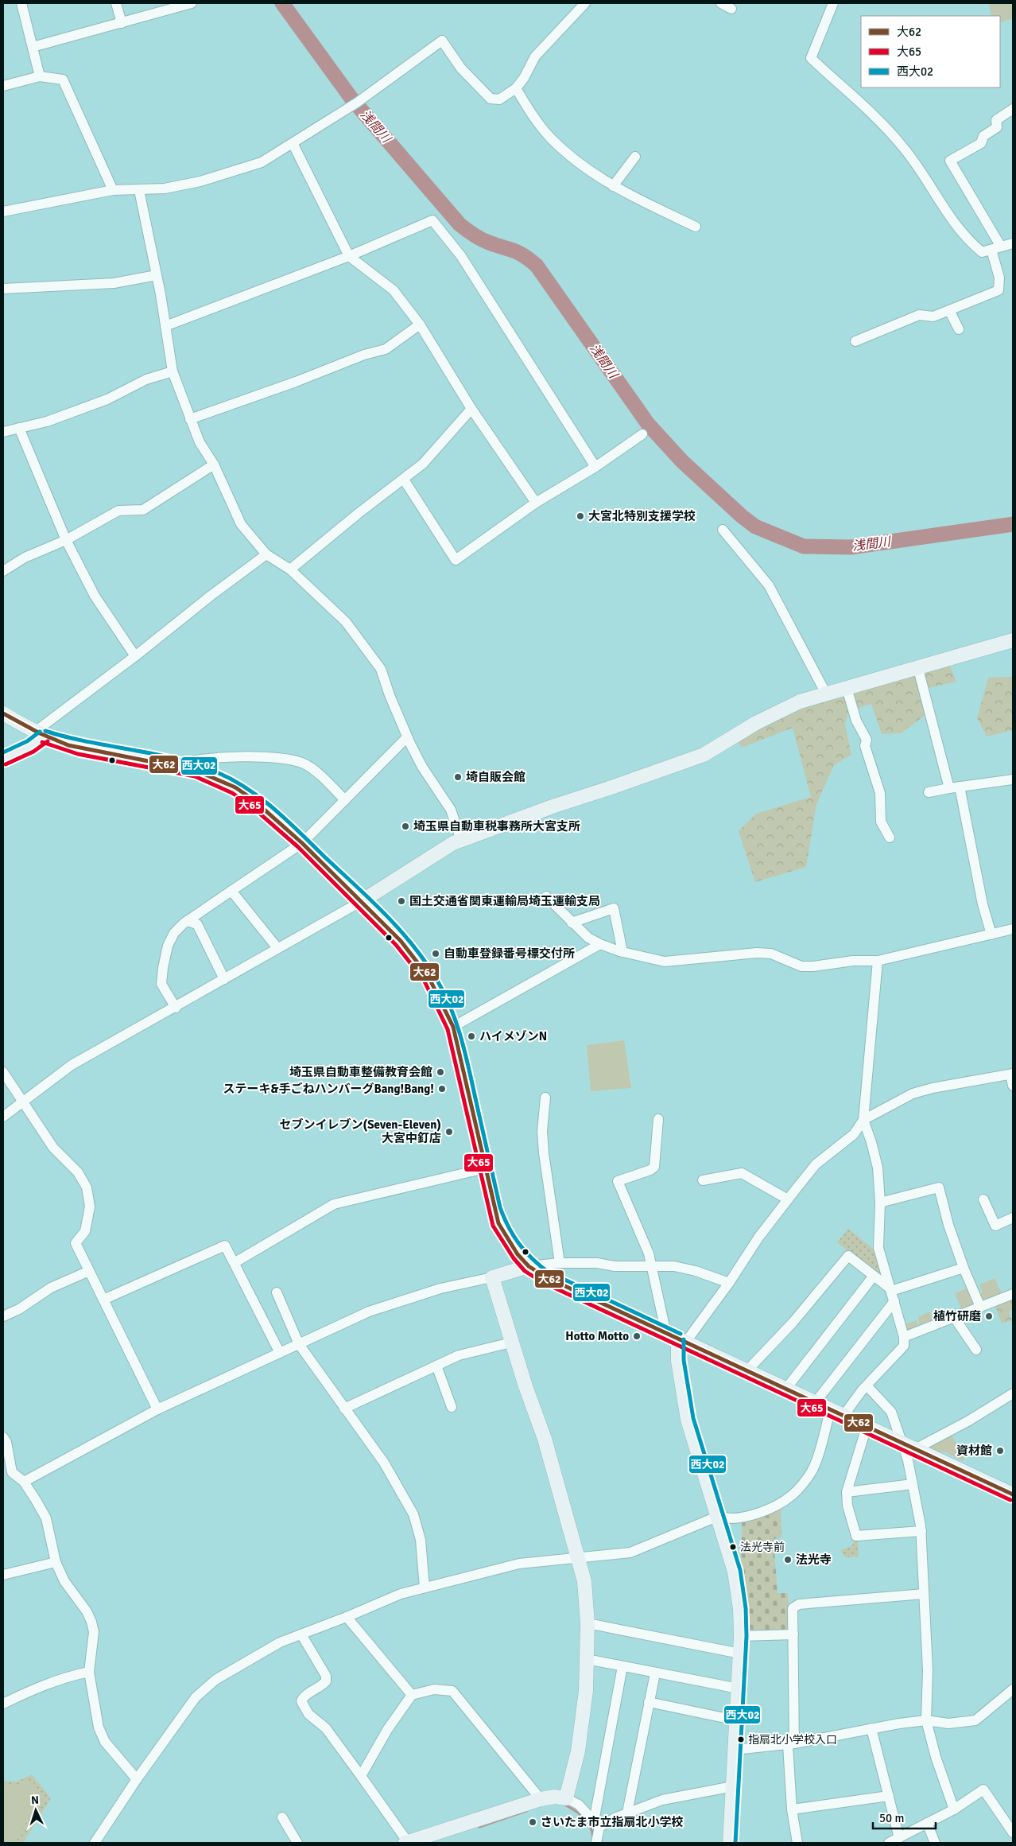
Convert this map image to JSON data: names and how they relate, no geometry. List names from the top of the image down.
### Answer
{
  "water": ["浅間川"],
  "places": [
    "大宮北特別支援学校",
    "埼自販会館",
    "埼玉県自動車税事務所大宮支所",
    "国土交通省関東運輸局埼玉運輸支局",
    "自動車登録番号標交付所",
    "ハイメゾンN",
    "埼玉県自動車整備教育会館",
    "ステーキ&手ごねハンバーグBang!Bang!",
    "セブンイレブン(Seven-Eleven) 大宮中釘店",
    "植竹研磨",
    "Hotto Motto",
    "資材館",
    "法光寺前",
    "法光寺",
    "指扇北小学校入口",
    "さいたま市立指扇北小学校"
  ],
  "lines": ["transit line 大62", "transit line 西大02", "transit line 大65"],
  "legend": ["大62", "大65", "西大02"],
  "scale_bar": "50 m",
  "north": "top"
}
